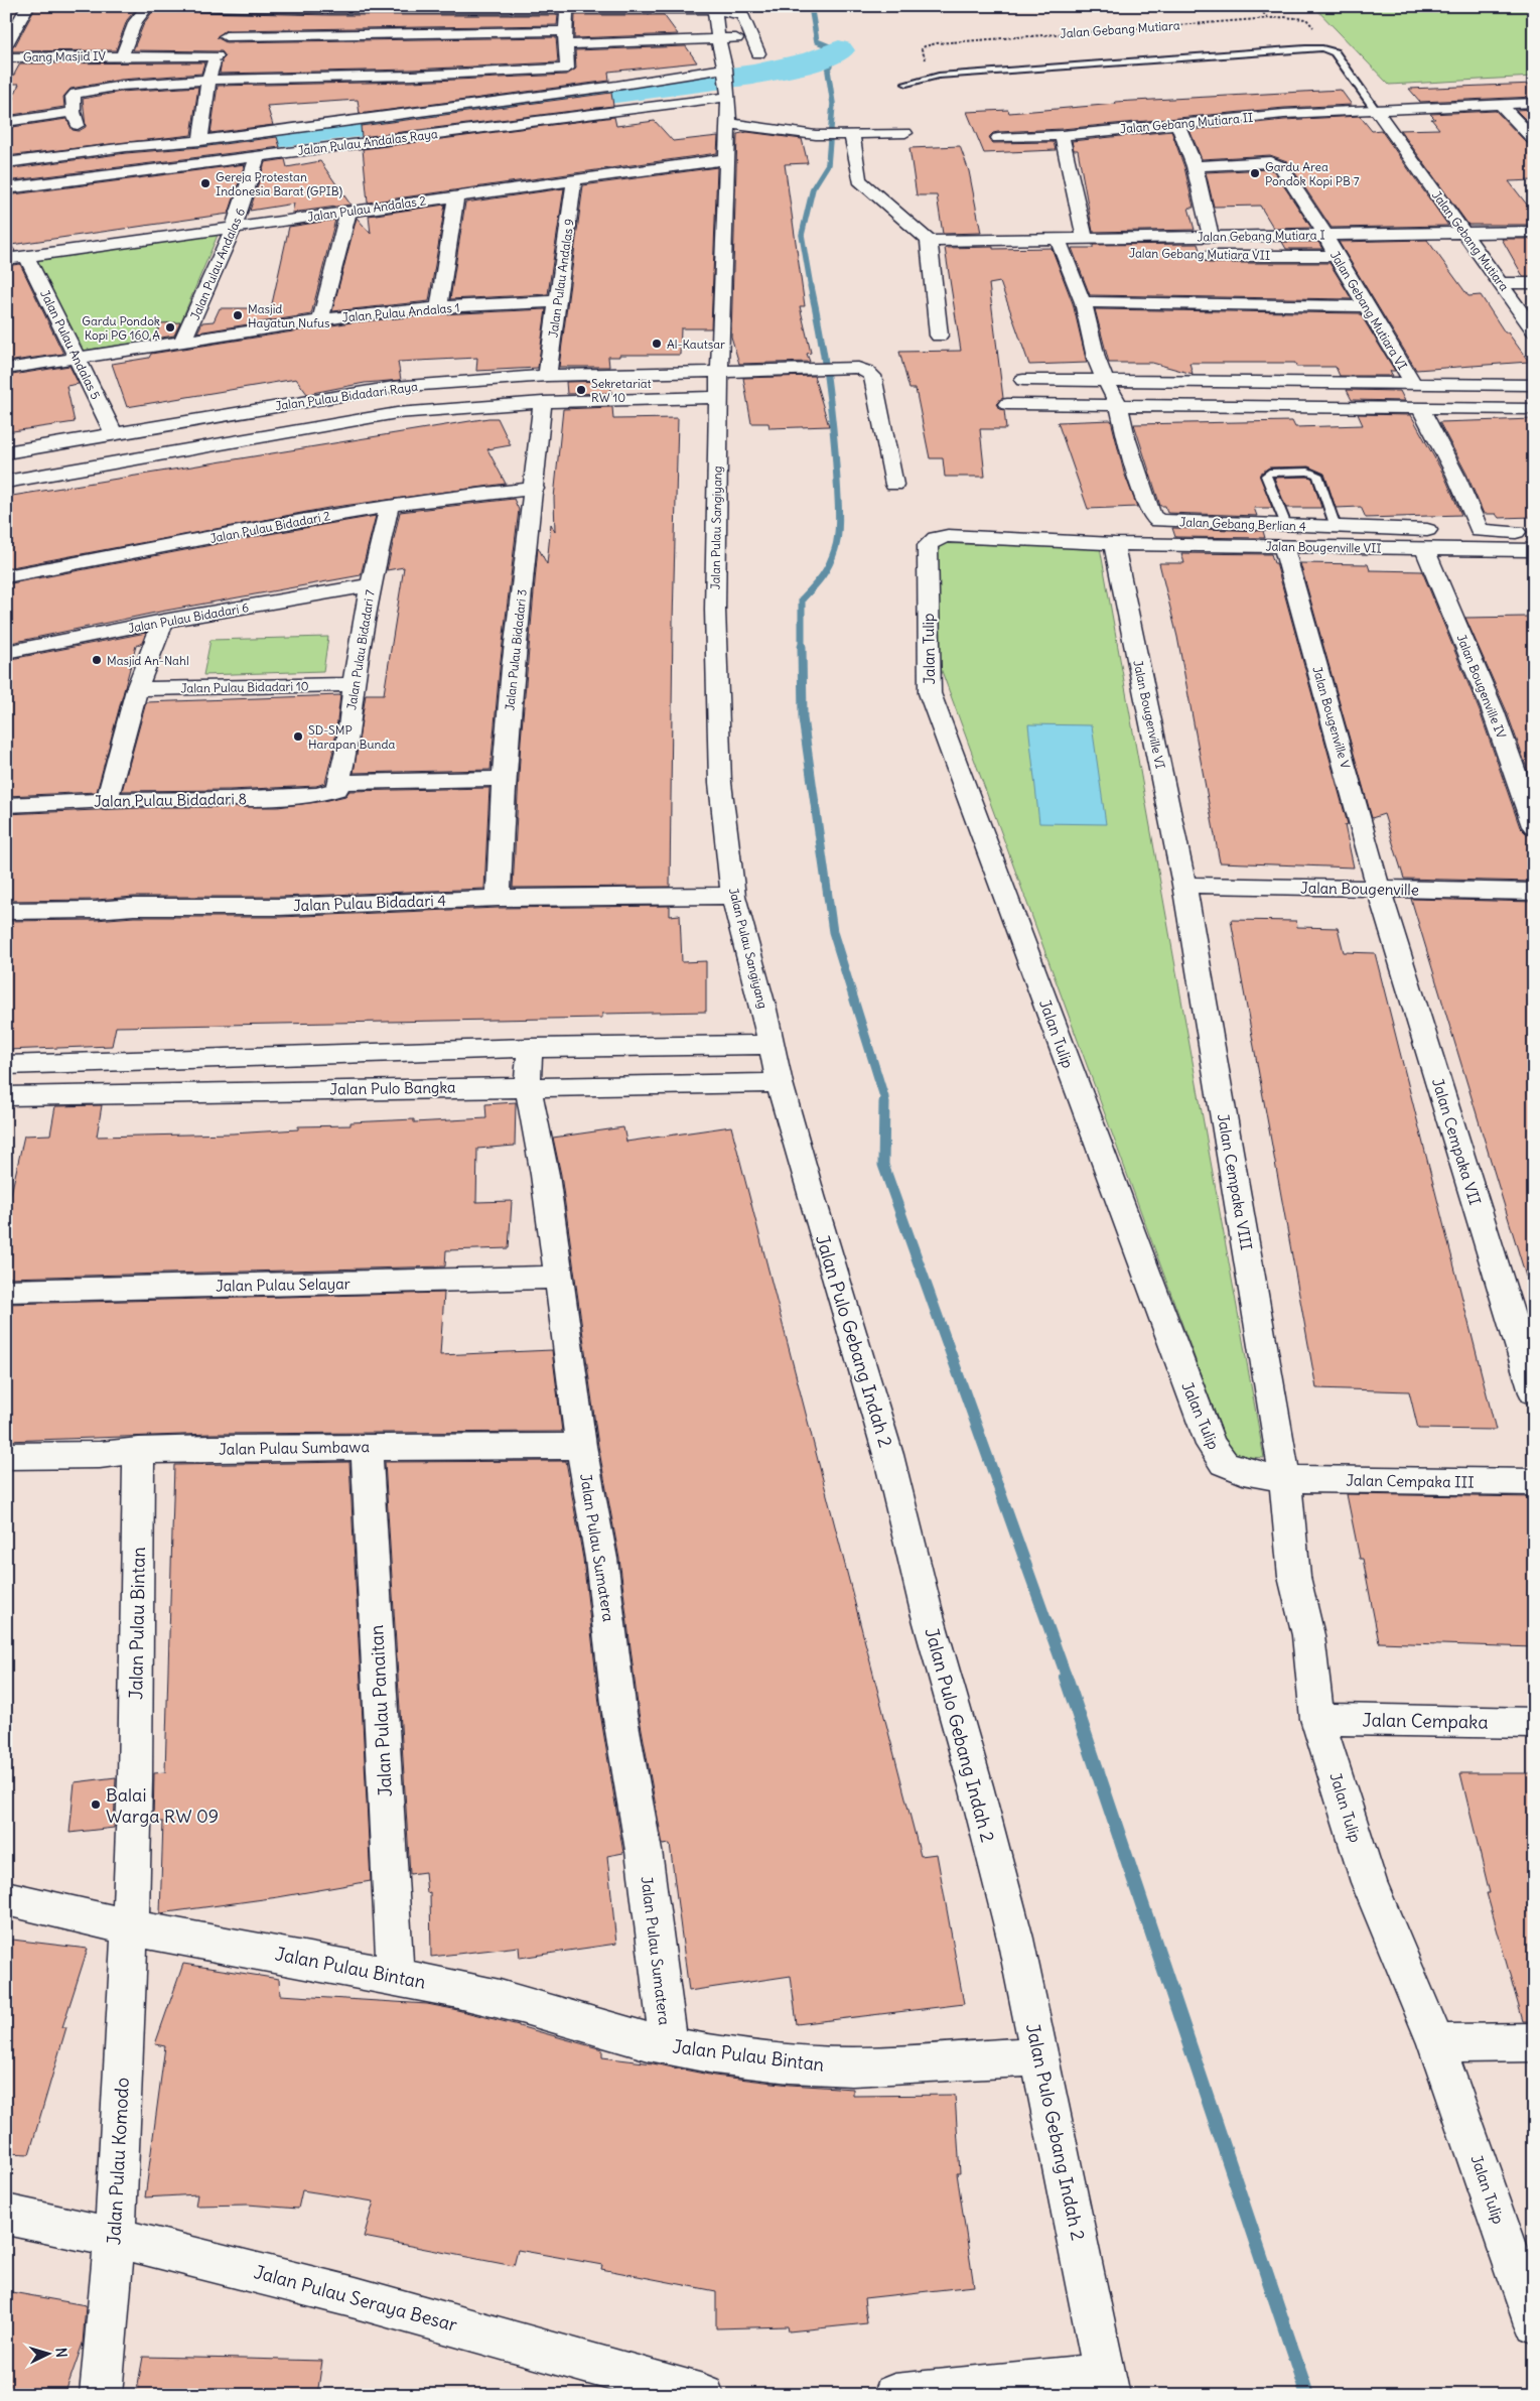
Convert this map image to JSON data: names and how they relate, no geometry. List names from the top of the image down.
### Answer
{
  "streets": {
    "street": [
      "Jalan Gebang Mutiara",
      "Gang Masjid IV",
      "Jalan Gebang Mutiara II",
      "Jalan Pulau Andalas Raya",
      "Jalan Pulau Andalas 2",
      "Jalan Gebang Mutiara I",
      "Jalan Gebang Mutiara VII",
      "Jalan Pulau Andalas 6",
      "Jalan Pulau Andalas 9",
      "Jalan Gebang Mutiara VI",
      "Jalan Pulau Andalas 1",
      "Jalan Pulau Andalas 5",
      "Jalan Pulau Bidadari Raya",
      "Jalan Gebang Berlian 4",
      "Jalan Pulau Bidadari 2",
      "Jalan Pulau Sangiyang",
      "Jalan Bougenville VII",
      "Jalan Pulau Bidadari 6",
      "Jalan Tulip",
      "Jalan Pulau Bidadari 7",
      "Jalan Pulau Bidadari 3",
      "Jalan Bougenville IV",
      "Jalan Pulau Bidadari 10",
      "Jalan Bougenville VI",
      "Jalan Bougenville V",
      "Jalan Pulau Bidadari 8",
      "Jalan Bougenville",
      "Jalan Pulau Bidadari 4",
      "Jalan Pulo Bangka",
      "Jalan Cempaka VII",
      "Jalan Cempaka VIII",
      "Jalan Pulau Selayar",
      "Jalan Pulo Gebang Indah 2",
      "Jalan Pulau Sumbawa",
      "Jalan Cempaka III",
      "Jalan Pulau Sumatera",
      "Jalan Pulau Bintan",
      "Jalan Pulau Panaitan",
      "Jalan Cempaka",
      "Jalan Pulau Komodo",
      "Jalan Pulau Seraya Besar"
    ]
  },
  "crossings": [
    ["Jalan Gebang Mutiara", "Jalan Gebang Mutiara II"],
    ["Jalan Gebang Mutiara", "Jalan Gebang Mutiara I"],
    ["Jalan Pulau Andalas Raya", "Jalan Pulau Andalas 6"],
    ["Jalan Pulau Andalas Raya", "Jalan Pulau Sangiyang"],
    ["Jalan Pulau Andalas 2", "Jalan Pulau Andalas 6"],
    ["Jalan Pulau Andalas 2", "Jalan Pulau Andalas 9"],
    ["Jalan Pulau Andalas 2", "Jalan Pulau Andalas 5"],
    ["Jalan Pulau Andalas 2", "Jalan Pulau Sangiyang"],
    ["Jalan Gebang Mutiara I", "Jalan Gebang Mutiara VII"],
    ["Jalan Gebang Mutiara I", "Jalan Gebang Mutiara VI"],
    ["Jalan Gebang Mutiara I", "Jalan Gebang Berlian 4"],
    ["Jalan Gebang Mutiara VII", "Jalan Gebang Mutiara VI"],
    ["Jalan Gebang Mutiara VII", "Jalan Gebang Berlian 4"],
    ["Jalan Pulau Andalas 6", "Jalan Pulau Andalas 1"],
    ["Jalan Pulau Andalas 9", "Jalan Pulau Andalas 1"],
    ["Jalan Pulau Andalas 9", "Jalan Pulau Bidadari Raya"],
    ["Jalan Pulau Andalas 1", "Jalan Pulau Andalas 5"],
    ["Jalan Pulau Andalas 5", "Jalan Pulau Bidadari Raya"],
    ["Jalan Pulau Bidadari Raya", "Jalan Pulau Sangiyang"],
    ["Jalan Pulau Bidadari Raya", "Jalan Pulau Bidadari 3"],
    ["Jalan Pulau Bidadari 2", "Jalan Pulau Bidadari 7"],
    ["Jalan Pulau Bidadari 2", "Jalan Pulau Bidadari 3"],
    ["Jalan Pulau Sangiyang", "Jalan Pulau Bidadari 4"],
    ["Jalan Pulau Sangiyang", "Jalan Pulo Bangka"],
    ["Jalan Pulau Sangiyang", "Jalan Pulo Gebang Indah 2"],
    ["Jalan Bougenville VII", "Jalan Tulip"],
    ["Jalan Bougenville VII", "Jalan Bougenville IV"],
    ["Jalan Bougenville VII", "Jalan Bougenville VI"],
    ["Jalan Bougenville VII", "Jalan Bougenville V"],
    ["Jalan Pulau Bidadari 6", "Jalan Pulau Bidadari 7"],
    ["Jalan Tulip", "Jalan Cempaka VIII"],
    ["Jalan Tulip", "Jalan Cempaka III"],
    ["Jalan Tulip", "Jalan Cempaka"],
    ["Jalan Pulau Bidadari 7", "Jalan Pulau Bidadari 10"],
    ["Jalan Pulau Bidadari 7", "Jalan Pulau Bidadari 8"],
    ["Jalan Pulau Bidadari 3", "Jalan Pulau Bidadari 8"],
    ["Jalan Pulau Bidadari 3", "Jalan Pulau Bidadari 4"],
    ["Jalan Bougenville VI", "Jalan Bougenville"],
    ["Jalan Bougenville VI", "Jalan Cempaka VIII"],
    ["Jalan Bougenville V", "Jalan Bougenville"],
    ["Jalan Bougenville V", "Jalan Cempaka VII"],
    ["Jalan Bougenville", "Jalan Cempaka VII"],
    ["Jalan Bougenville", "Jalan Cempaka VIII"],
    ["Jalan Pulo Bangka", "Jalan Pulo Gebang Indah 2"],
    ["Jalan Pulo Bangka", "Jalan Pulau Sumatera"],
    ["Jalan Cempaka VIII", "Jalan Cempaka III"],
    ["Jalan Pulau Selayar", "Jalan Pulau Sumatera"],
    ["Jalan Pulo Gebang Indah 2", "Jalan Pulau Bintan"],
    ["Jalan Pulau Sumbawa", "Jalan Pulau Sumatera"],
    ["Jalan Pulau Sumbawa", "Jalan Pulau Bintan"],
    ["Jalan Pulau Sumbawa", "Jalan Pulau Panaitan"],
    ["Jalan Pulau Sumatera", "Jalan Pulau Bintan"],
    ["Jalan Pulau Bintan", "Jalan Pulau Panaitan"],
    ["Jalan Pulau Bintan", "Jalan Pulau Komodo"],
    ["Jalan Pulau Komodo", "Jalan Pulau Seraya Besar"]
  ],
  "places": [
    "Gardu Area Pondok Kopi PB 7",
    "Gereja Protestan Indonesia Barat (GPIB)",
    "Masjid Hayatun Nufus",
    "Gardu Pondok Kopi PG 160 A",
    "Al-Kautsar",
    "Sekretariat RW 10",
    "Masjid An-Nahl",
    "SD-SMP Harapan Bunda",
    "Balai Warga RW 09"
  ],
  "north": "right"
}
